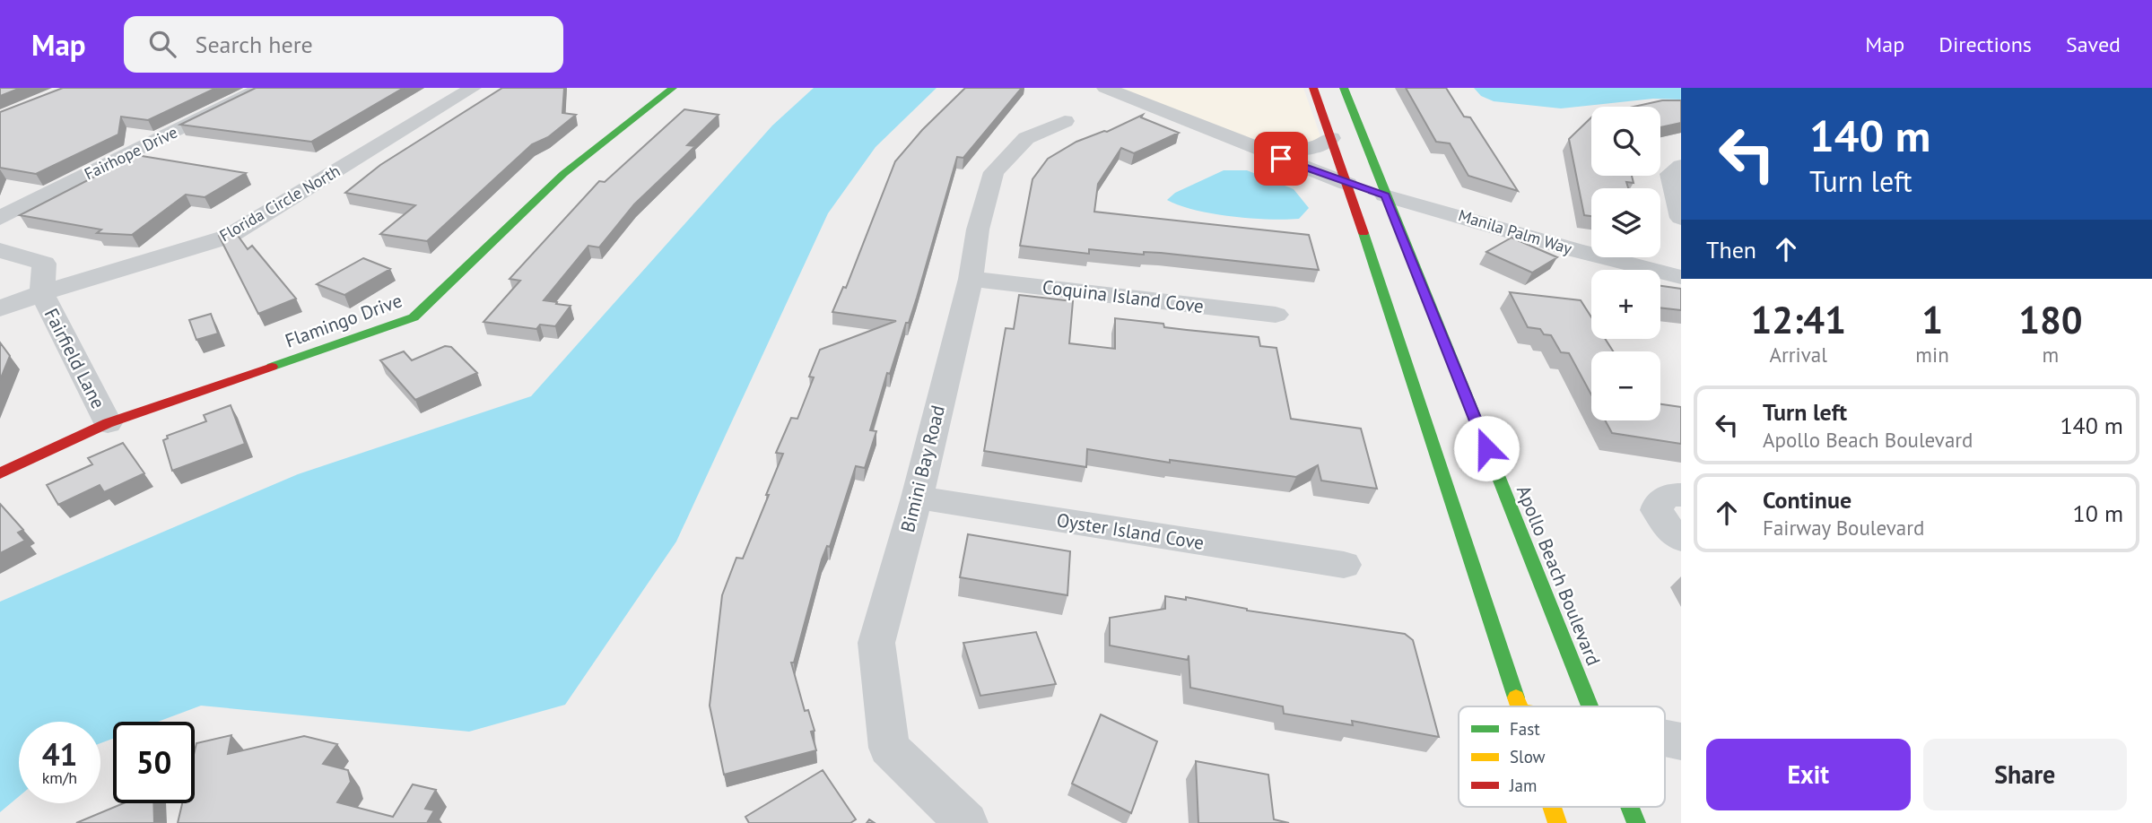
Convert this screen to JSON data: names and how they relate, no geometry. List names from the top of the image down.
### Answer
{
  "streets": {
    "main road": ["Flamingo Drive", "Apollo Beach Boulevard"],
    "street": [
      "Fairhope Drive",
      "Florida Circle North",
      "Manila Palm Way",
      "Coquina Island Cove",
      "Fairfield Lane",
      "Bimini Bay Road",
      "Oyster Island Cove"
    ]
  },
  "crossings": [
    ["Florida Circle North", "Fairfield Lane"],
    ["Manila Palm Way", "Apollo Beach Boulevard"],
    ["Coquina Island Cove", "Bimini Bay Road"],
    ["Flamingo Drive", "Fairfield Lane"],
    ["Bimini Bay Road", "Oyster Island Cove"]
  ],
  "legend": ["Fast", "Slow", "Jam"],
  "page": {
    "header": "Map",
    "search": "Search here",
    "nav": ["Map", "Directions", "Saved"],
    "turn": ["140 m", "Turn left"],
    "map_buttons": ["+", "−"],
    "then": "Then",
    "eta": [
      "12:41",
      "Arrival",
      "1",
      "min",
      "180",
      "m"
    ],
    "list": [
      {
        "name": "Turn left",
        "note": "Apollo Beach Boulevard",
        "value": "140 m"
      },
      {
        "name": "Continue",
        "note": "Fairway Boulevard",
        "value": "10 m"
      }
    ],
    "speed": "41 km/h",
    "limit": "50",
    "buttons": ["Exit", "Share"]
  }
}
